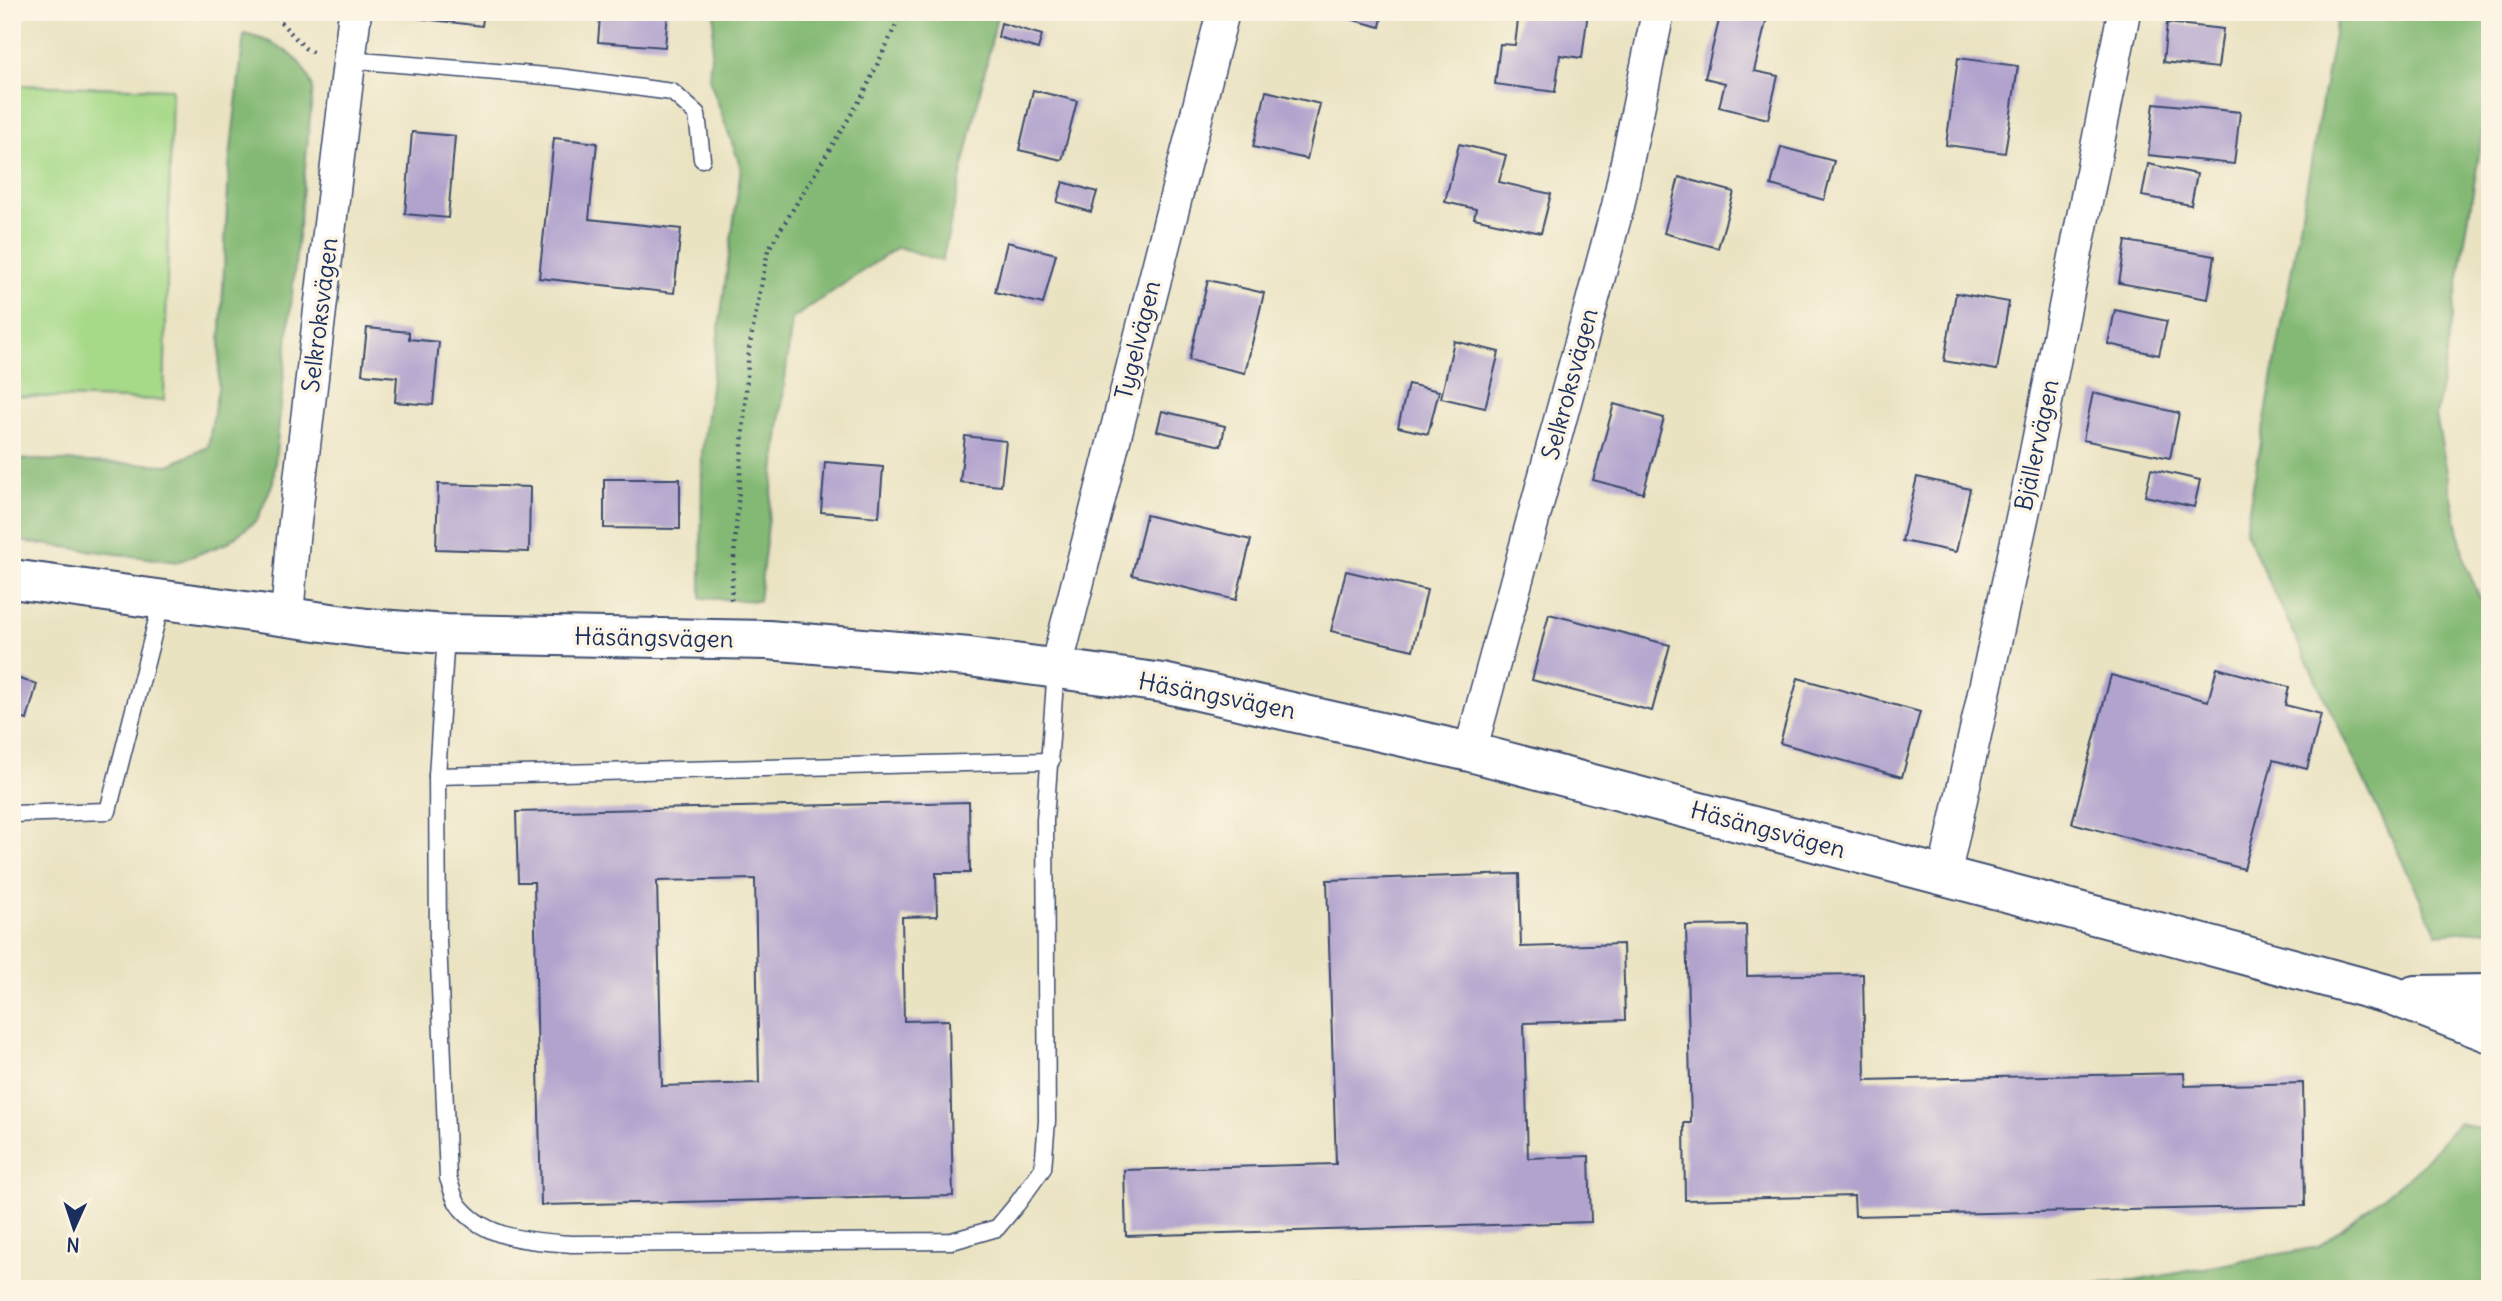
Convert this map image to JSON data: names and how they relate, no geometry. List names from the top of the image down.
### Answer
{
  "streets": {
    "street": [
      "Selkroksvägen",
      "Tygelvägen",
      "Bjällervägen",
      "Häsängsvägen"
    ]
  },
  "crossings": [
    ["Selkroksvägen", "Häsängsvägen"],
    ["Tygelvägen", "Häsängsvägen"],
    ["Bjällervägen", "Häsängsvägen"]
  ],
  "north": "bottom"
}
